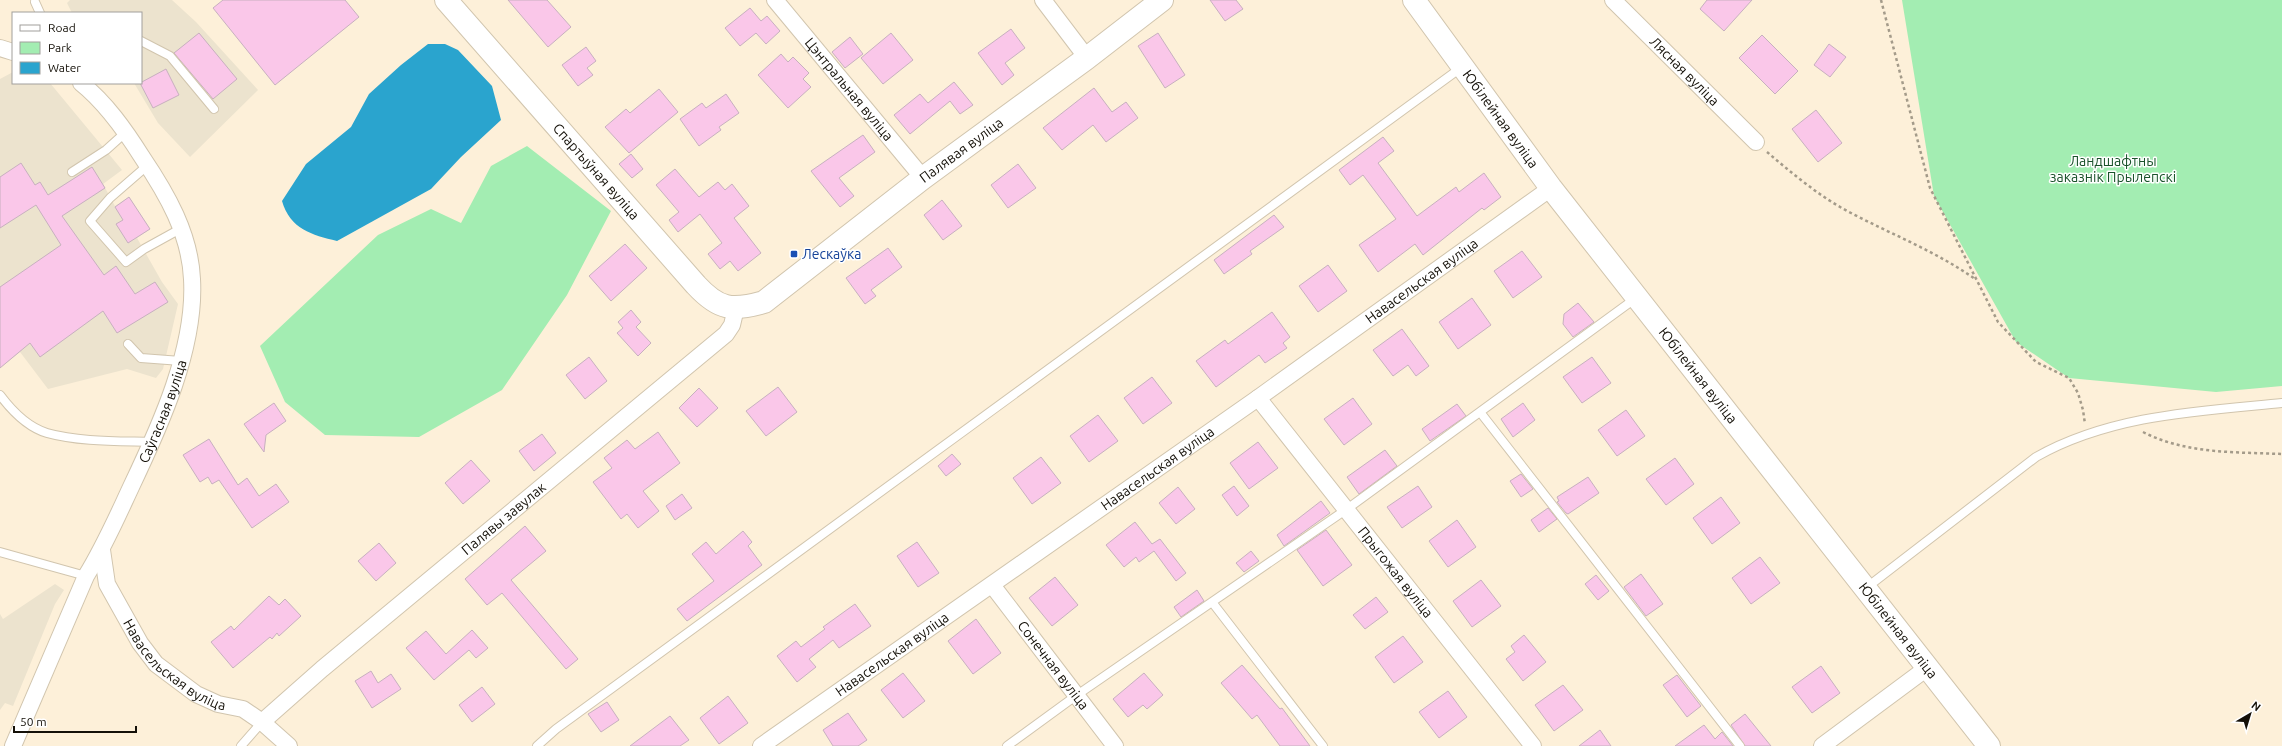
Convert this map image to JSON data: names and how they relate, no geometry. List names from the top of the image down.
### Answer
{
  "streets": {
    "main road": ["Юбілейная вуліца", "Палявая вуліца", "Спартыўная вуліца"],
    "street": [
      "Лясная вуліца",
      "Цэнтральная вуліца",
      "Навасельская вуліца",
      "Саўгасная вуліца",
      "Палявы завулак",
      "Прыгожая вуліца",
      "Сонечная вуліца"
    ]
  },
  "crossings": [
    ["Цэнтральная вуліца", "Палявая вуліца"],
    ["Юбілейная вуліца", "Навасельская вуліца"],
    ["Палявая вуліца", "Спартыўная вуліца"],
    ["Спартыўная вуліца", "Палявы завулак"],
    ["Навасельская вуліца", "Саўгасная вуліца"],
    ["Навасельская вуліца", "Палявы завулак"],
    ["Навасельская вуліца", "Прыгожая вуліца"],
    ["Навасельская вуліца", "Сонечная вуліца"]
  ],
  "parks": ["Ландшафтны заказнік Прылепскі"],
  "places": {
    "transit": ["Лескаўка"]
  },
  "legend": ["Road", "Park", "Water"],
  "scale_bar": "50 m",
  "north": "top right"
}
